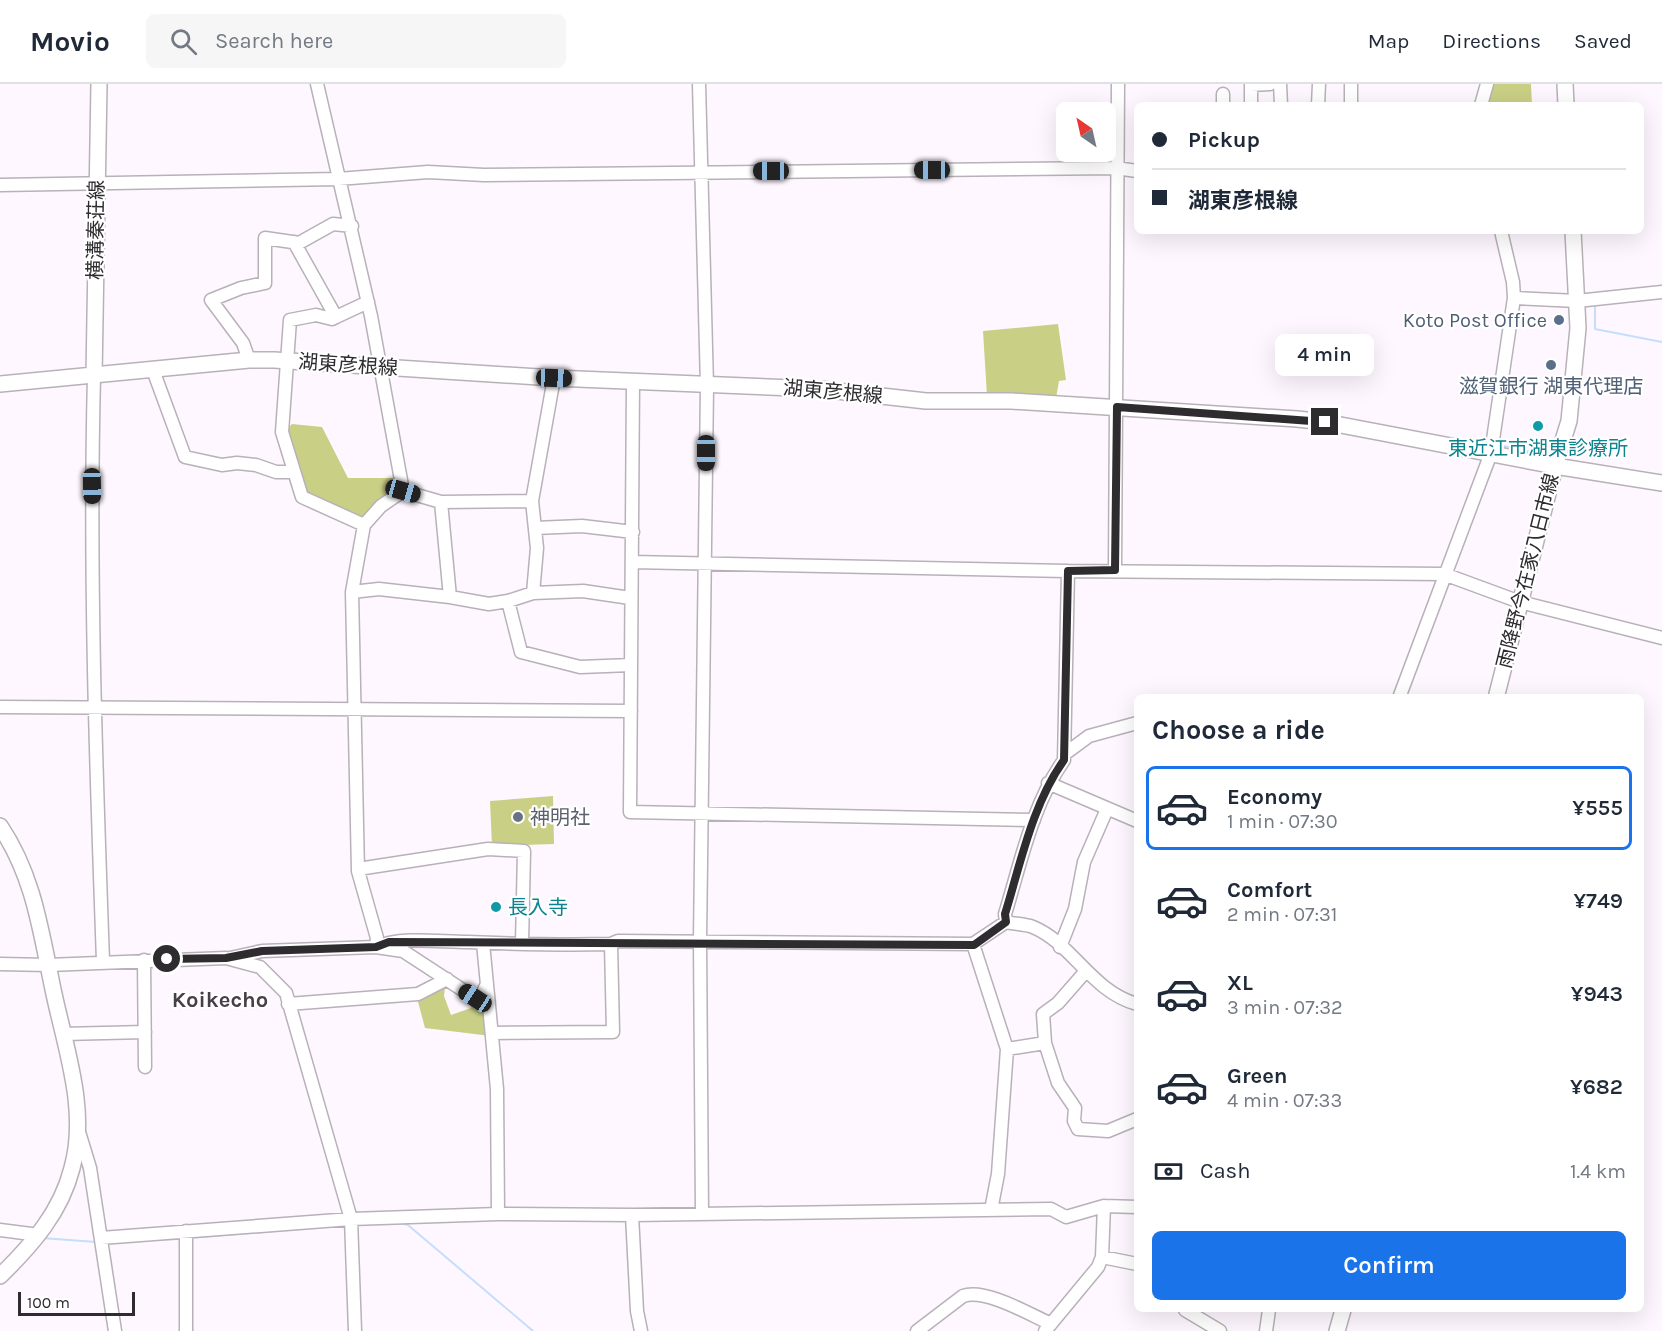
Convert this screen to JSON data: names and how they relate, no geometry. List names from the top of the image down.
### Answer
{
  "streets": {
    "main road": ["横溝秦荘線", "湖東彦根線", "雨降野今在家八日市線"]
  },
  "crossings": [
    ["横溝秦荘線", "湖東彦根線"],
    ["湖東彦根線", "雨降野今在家八日市線"]
  ],
  "districts": ["Koikecho"],
  "places": [
    "Koto Post Office",
    "滋賀銀行 湖東代理店",
    "東近江市湖東診療所",
    "神明社",
    "長入寺"
  ],
  "scale_bar": "100 m",
  "north": "top left",
  "page": {
    "header": "Movio",
    "search": "Search here",
    "nav": ["Map", "Directions", "Saved"],
    "banner": ["Pickup", "湖東彦根線"],
    "bubble": "4 min",
    "heading": "Choose a ride",
    "list": [
      {
        "name": "Economy",
        "note": "1 min · 07:30",
        "value": "¥555"
      },
      {
        "name": "Comfort",
        "note": "2 min · 07:31",
        "value": "¥749"
      },
      {
        "name": "XL",
        "note": "3 min · 07:32",
        "value": "¥943"
      },
      {
        "name": "Green",
        "note": "4 min · 07:33",
        "value": "¥682"
      }
    ],
    "pay": ["Cash", "1.4 km"],
    "buttons": "Confirm",
    "scale": "100 m"
  }
}
